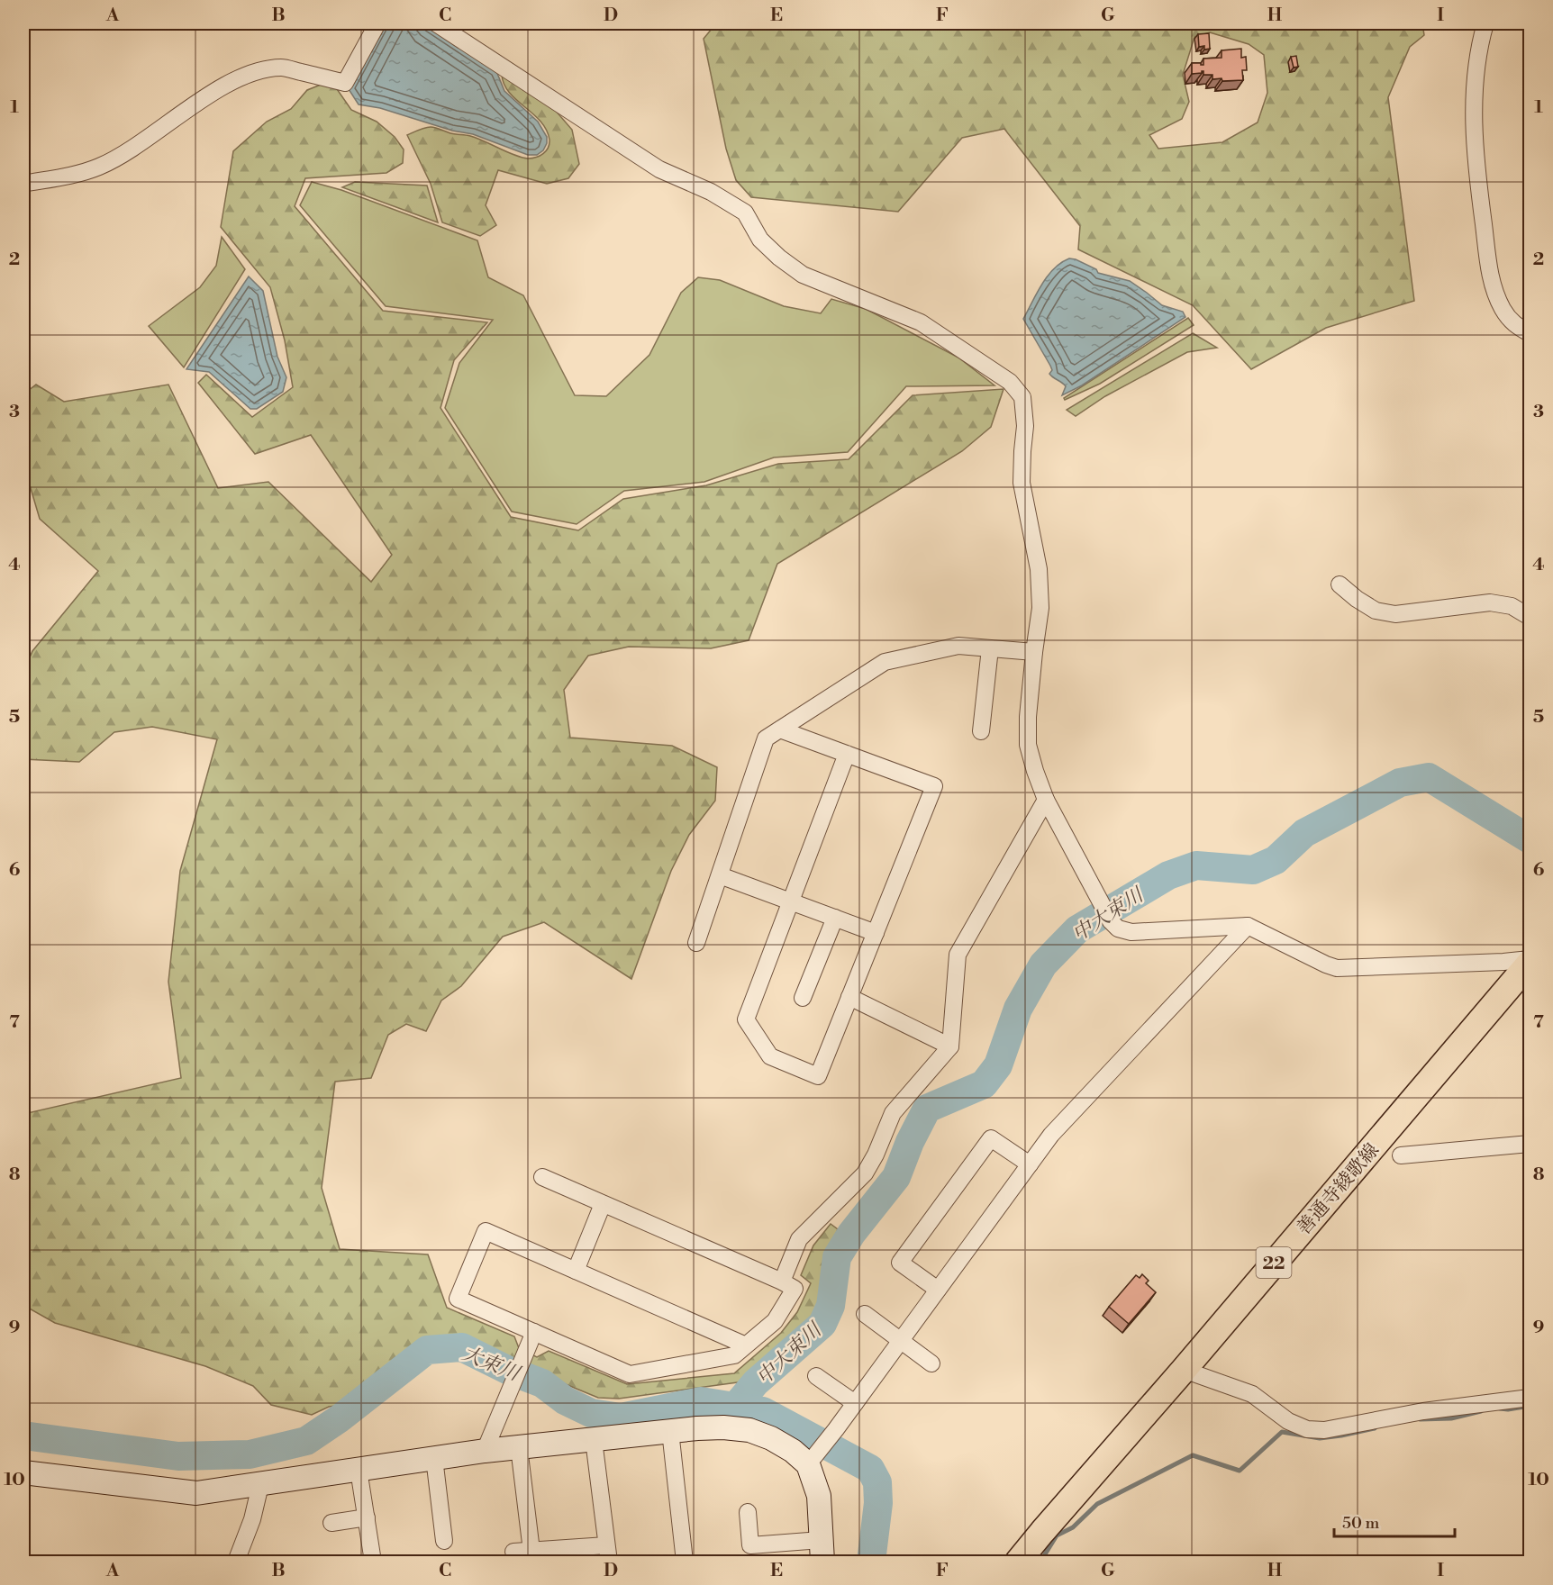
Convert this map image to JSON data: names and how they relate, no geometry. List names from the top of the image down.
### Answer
{
  "streets": {
    "main road": ["善通寺綾歌線", "22"]
  },
  "water": ["中大束川", "大束川"],
  "scale_bar": "50 m",
  "grid": {
    "columns": [
      "A",
      "B",
      "C",
      "D",
      "E",
      "F",
      "G",
      "H",
      "I"
    ],
    "rows": [
      "1",
      "2",
      "3",
      "4",
      "5",
      "6",
      "7",
      "8",
      "9",
      "10"
    ]
  }
}
